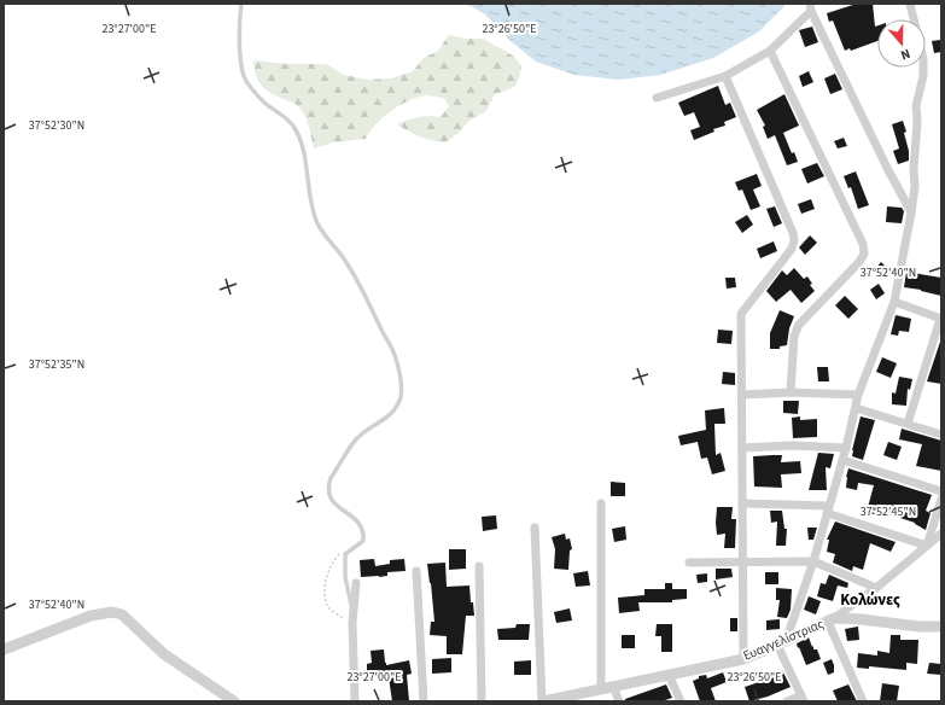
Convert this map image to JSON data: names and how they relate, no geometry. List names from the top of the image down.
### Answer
{
  "streets": {
    "street": ["Ευαγγελίστριας"]
  },
  "districts": ["Κολώνες"],
  "north": "bottom",
  "coordinates": [
    "23°27'00\"E",
    "23°26'50\"E",
    "37°52'30\"N",
    "37°52'40\"N",
    "37°52'35\"N",
    "37°52'45\"N"
  ]
}
